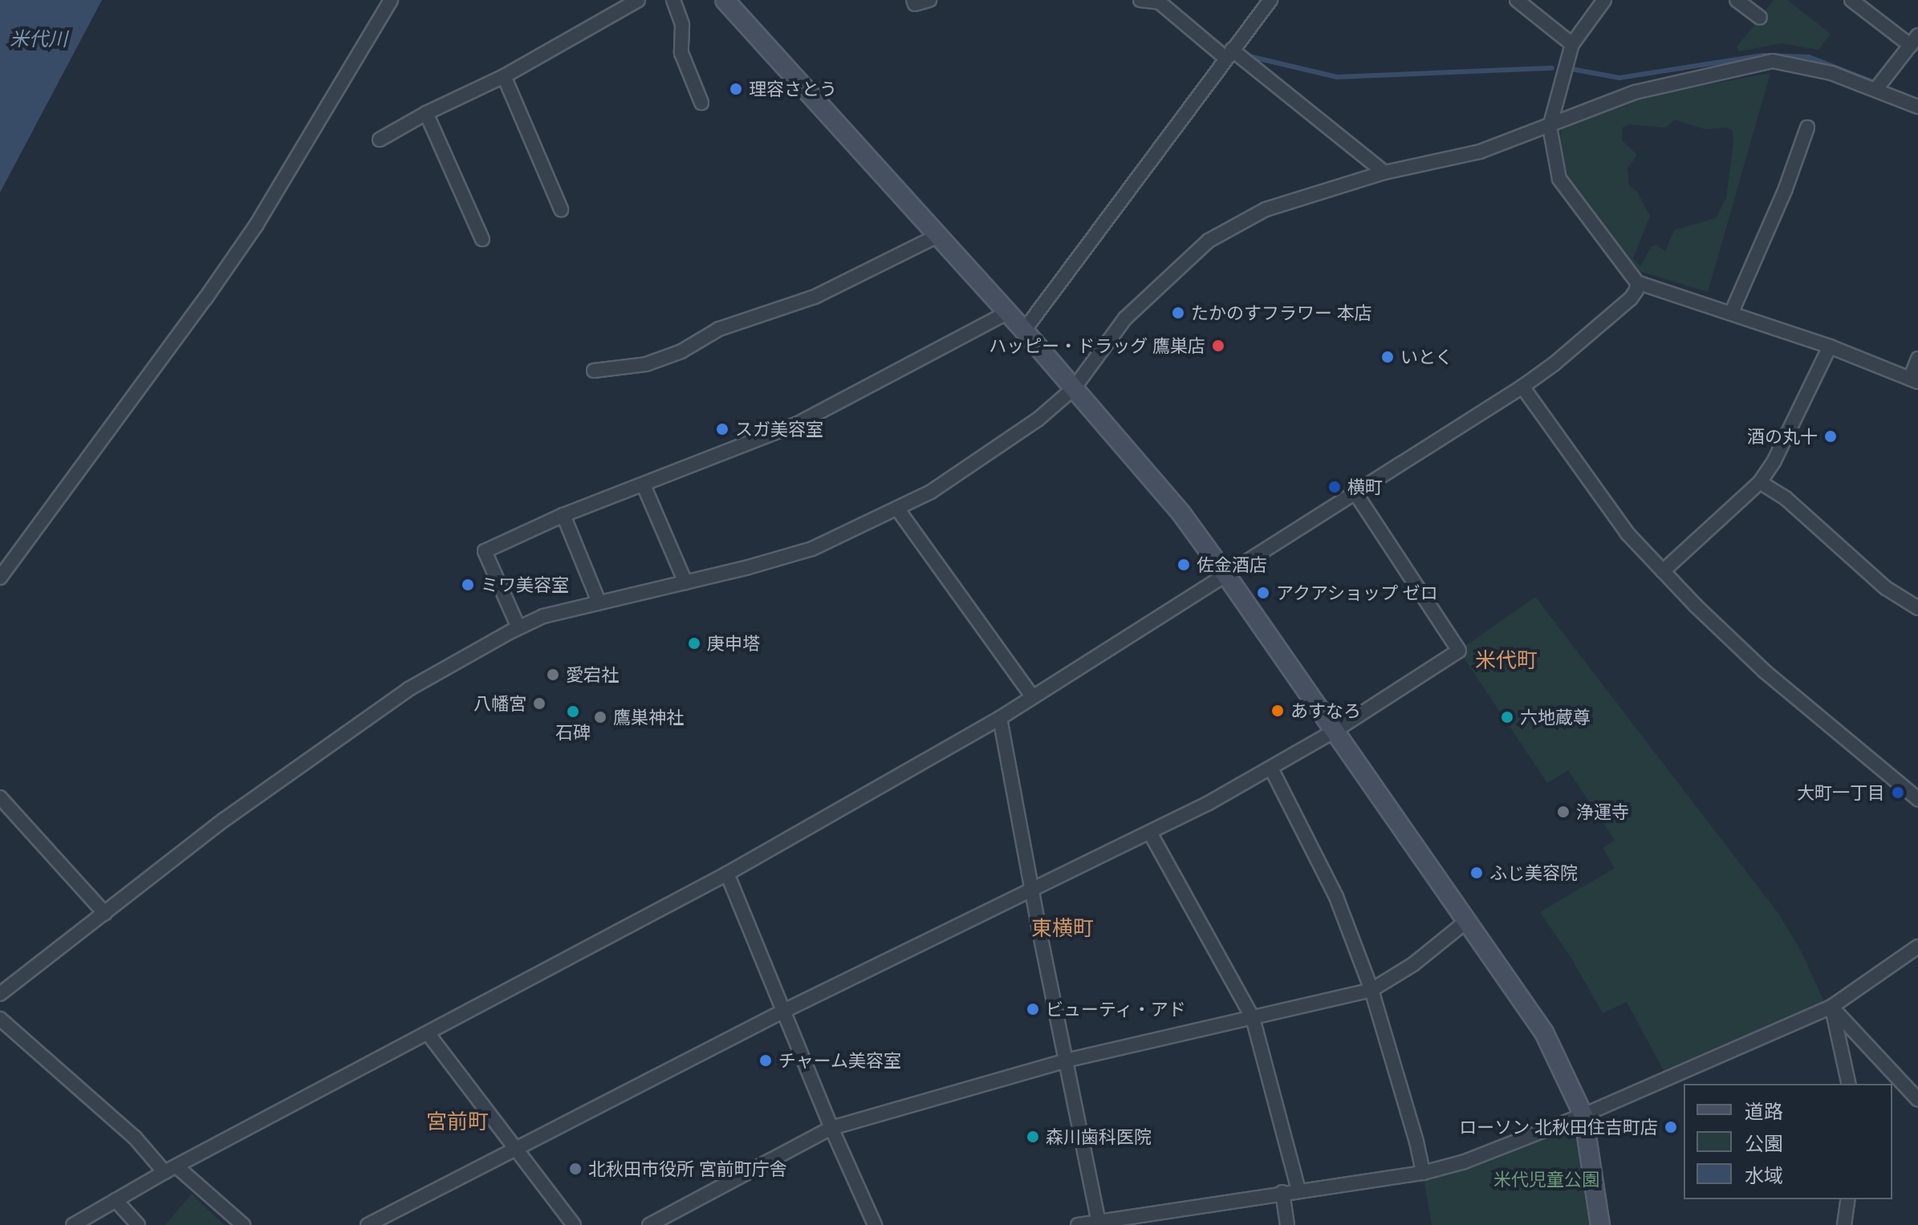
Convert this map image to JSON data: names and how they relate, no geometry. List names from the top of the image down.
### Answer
{
  "districts": ["米代町", "東横町", "宮前町"],
  "water": ["米代川"],
  "parks": ["米代児童公園"],
  "places": [
    "理容さとう",
    "たかのすフラワー 本店",
    "ハッピー・ドラッグ 鷹巣店",
    "いとく",
    "スガ美容室",
    "酒の丸十",
    "横町",
    "佐金酒店",
    "ミワ美容室",
    "アクアショップ ゼロ",
    "庚申塔",
    "愛宕社",
    "八幡宮",
    "あすなろ",
    "石碑",
    "鷹巣神社",
    "六地蔵尊",
    "大町一丁目",
    "浄運寺",
    "ふじ美容院",
    "ビューティ・アド",
    "チャーム美容室",
    "ローソン 北秋田住吉町店",
    "森川歯科医院",
    "北秋田市役所 宮前町庁舎"
  ],
  "legend": ["道路", "公園", "水域"]
}
